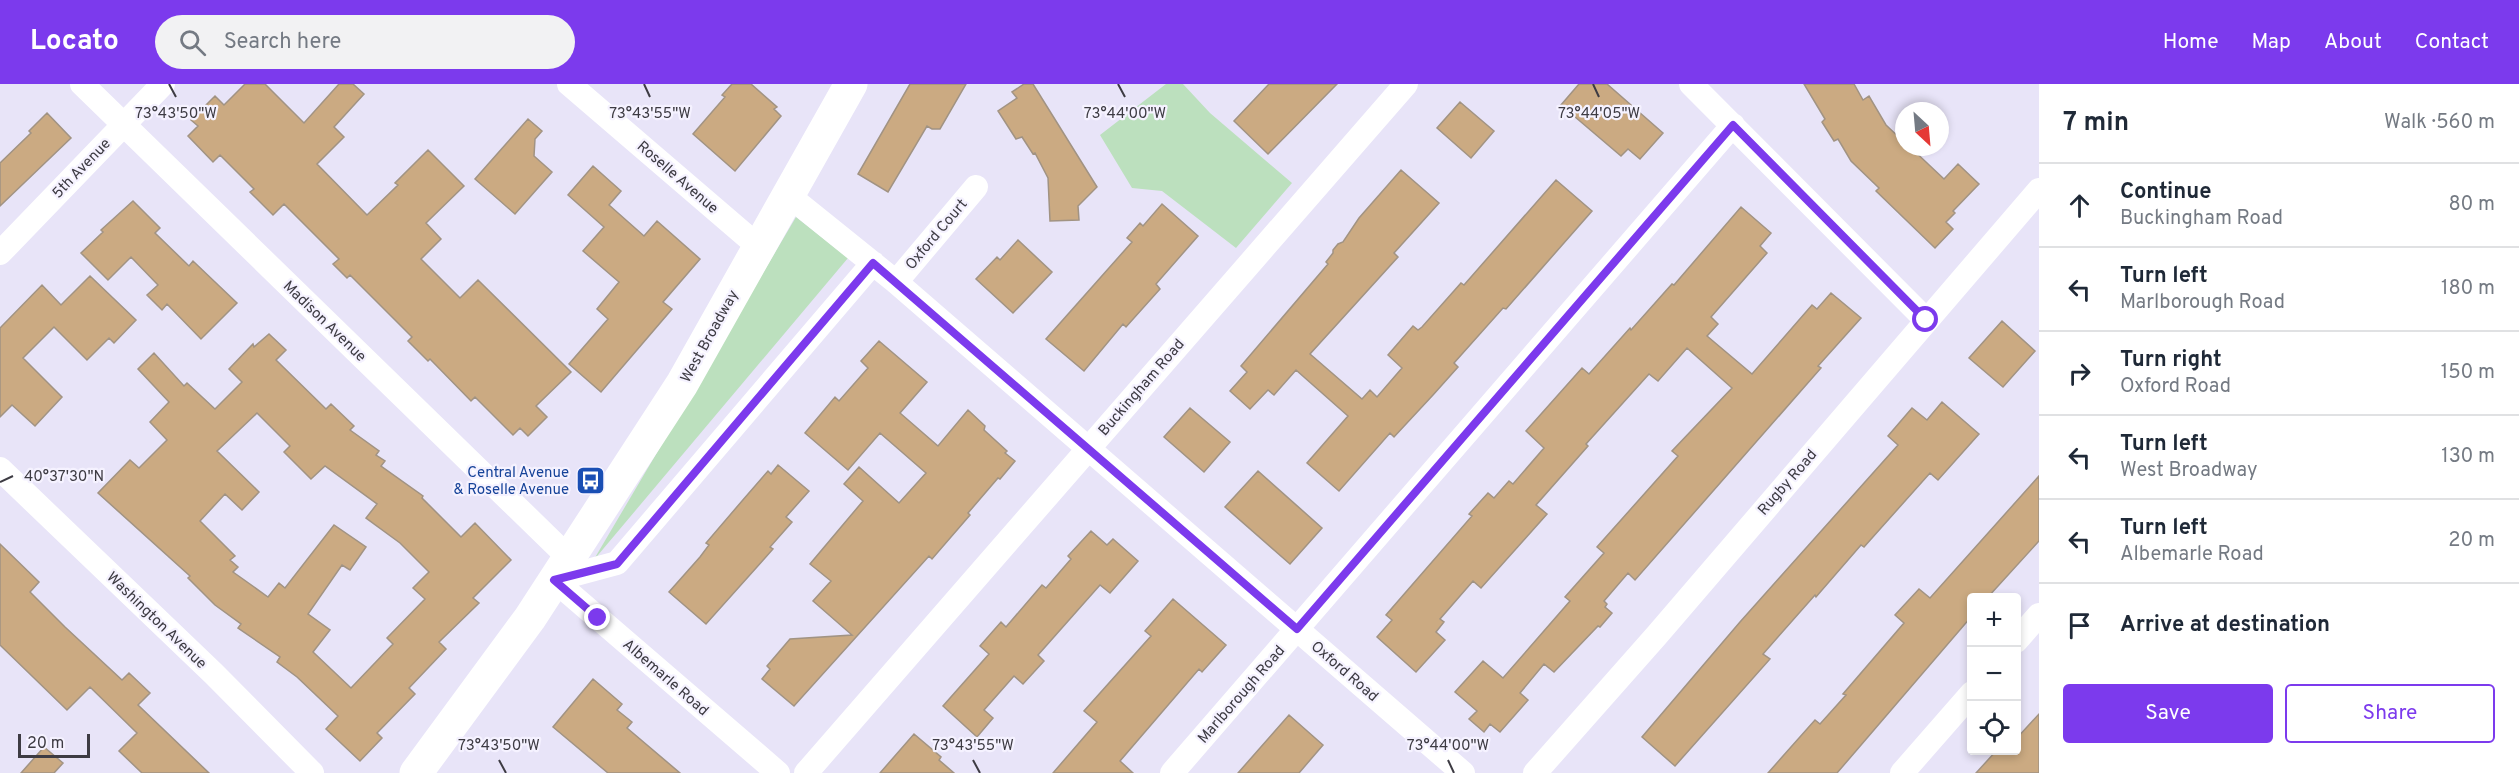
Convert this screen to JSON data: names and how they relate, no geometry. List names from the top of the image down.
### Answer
{
  "streets": {
    "main road": ["West Broadway"],
    "street": [
      "5th Avenue",
      "Roselle Avenue",
      "Oxford Court",
      "Madison Avenue",
      "Buckingham Road",
      "Rugby Road",
      "Washington Avenue",
      "Oxford Road",
      "Albemarle Road",
      "Marlborough Road"
    ]
  },
  "crossings": [
    ["5th Avenue", "Madison Avenue"],
    ["Roselle Avenue", "West Broadway"],
    ["Oxford Court", "Oxford Road"],
    ["Madison Avenue", "West Broadway"],
    ["Madison Avenue", "Albemarle Road"],
    ["West Broadway", "Oxford Road"],
    ["West Broadway", "Albemarle Road"],
    ["Buckingham Road", "Oxford Road"],
    ["Oxford Road", "Marlborough Road"]
  ],
  "places": {
    "bus stop": ["Central Avenue & Roselle Avenue"]
  },
  "scale_bar": "20 m",
  "north": "bottom right",
  "page": {
    "header": "Locato",
    "search": "Search here",
    "nav": [
      "Home",
      "Map",
      "About",
      "Contact"
    ],
    "heading": ["7 min", "Walk · 560 m"],
    "list": [
      ["Continue", "Buckingham Road", "80 m"],
      ["Turn left", "Marlborough Road", "180 m"],
      ["Turn right", "Oxford Road", "150 m"],
      ["Turn left", "West Broadway", "130 m"],
      ["Turn left", "Albemarle Road", "20 m"],
      "Arrive at destination"
    ],
    "map_buttons": ["+", "−"],
    "buttons": ["Save", "Share"],
    "scale": "20 m"
  },
  "coordinates": [
    "73°43'50\"W",
    "73°43'55\"W",
    "73°44'00\"W",
    "73°44'05\"W",
    "40°37'30\"N"
  ]
}
